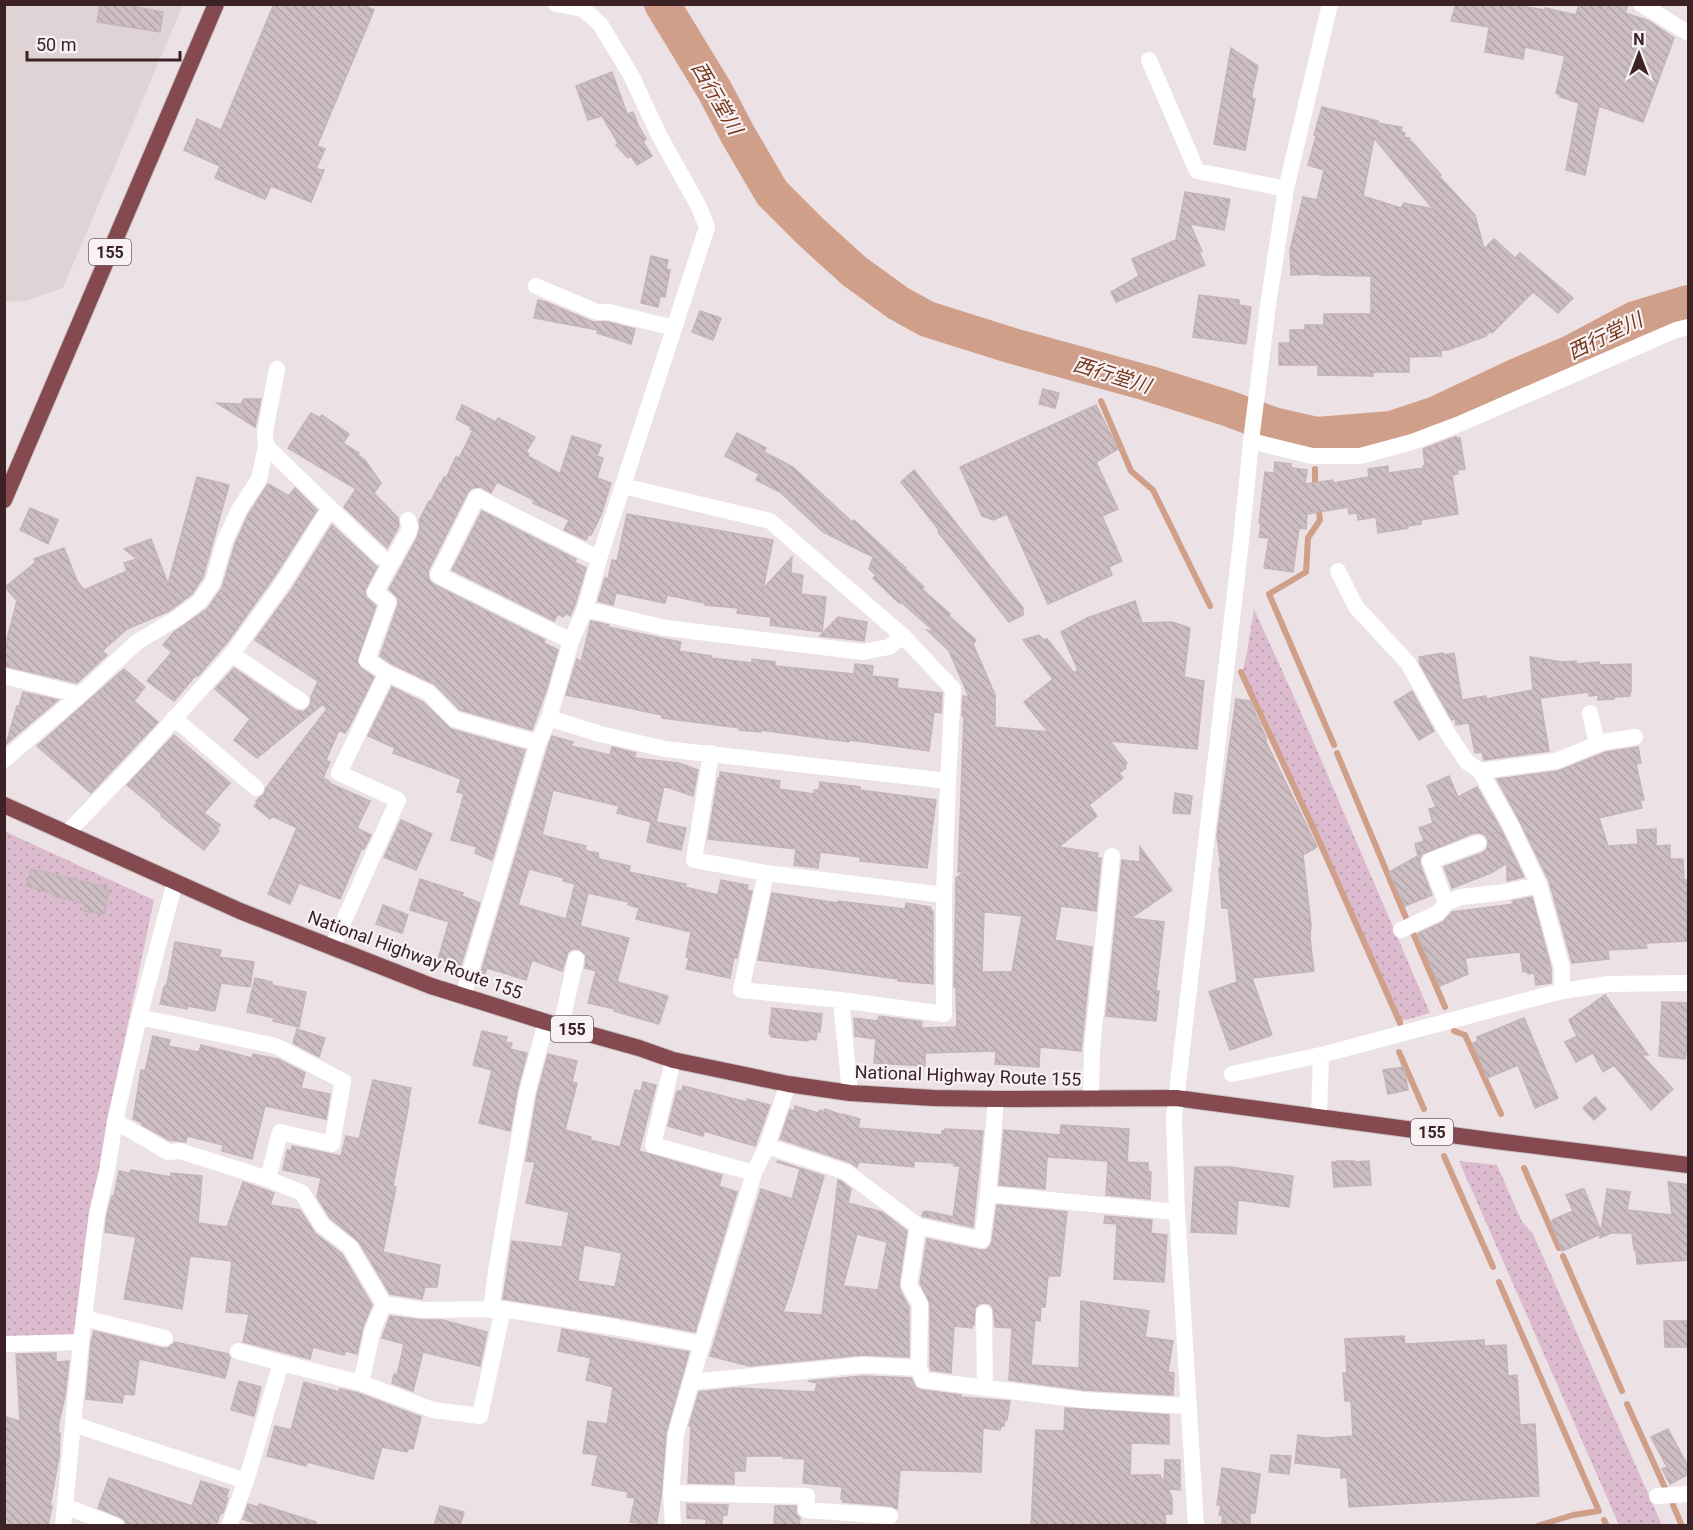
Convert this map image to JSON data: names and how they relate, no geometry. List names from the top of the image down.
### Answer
{
  "streets": {
    "highway": ["155", "National Highway Route 155"]
  },
  "water": ["西行堂川"],
  "scale_bar": "50 m",
  "north": "top"
}
